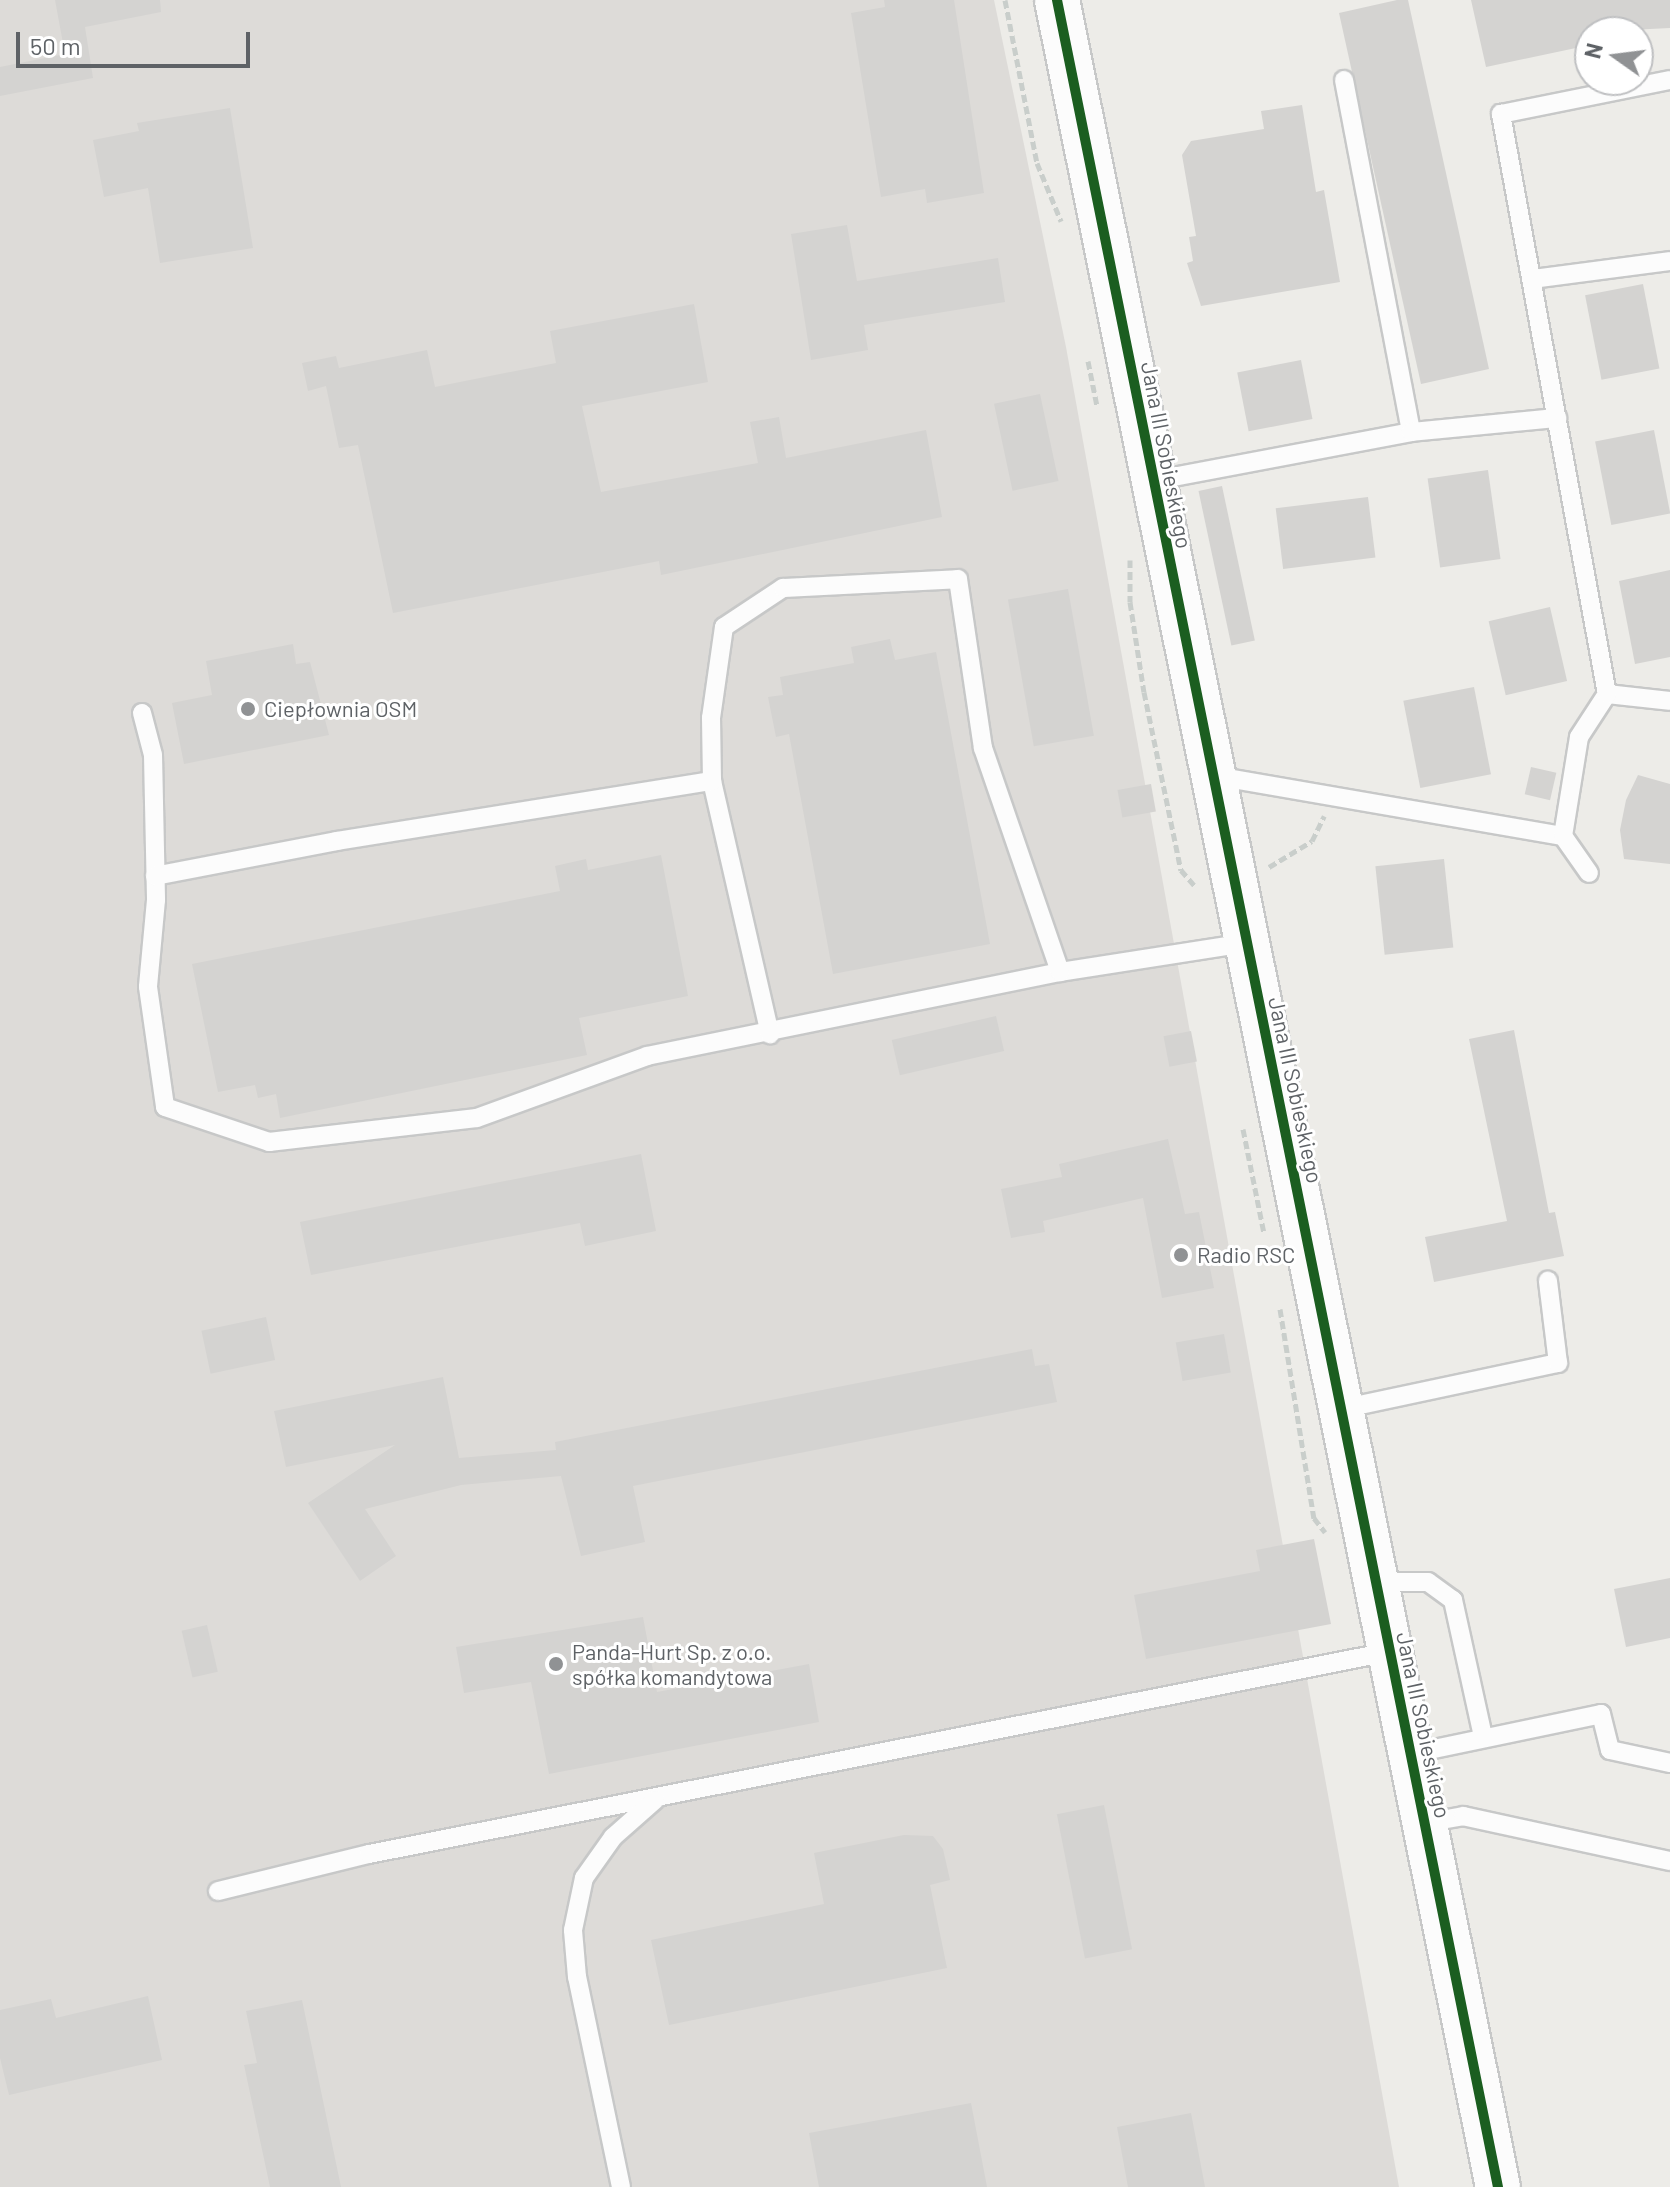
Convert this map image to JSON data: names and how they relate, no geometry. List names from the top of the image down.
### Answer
{
  "streets": {
    "main road": ["Jana III Sobieskiego"]
  },
  "places": ["Ciepłownia OSM", "Radio RSC", "Panda-Hurt Sp. z o.o. spółka komandytowa"],
  "scale_bar": "50 m",
  "north": "left"
}
